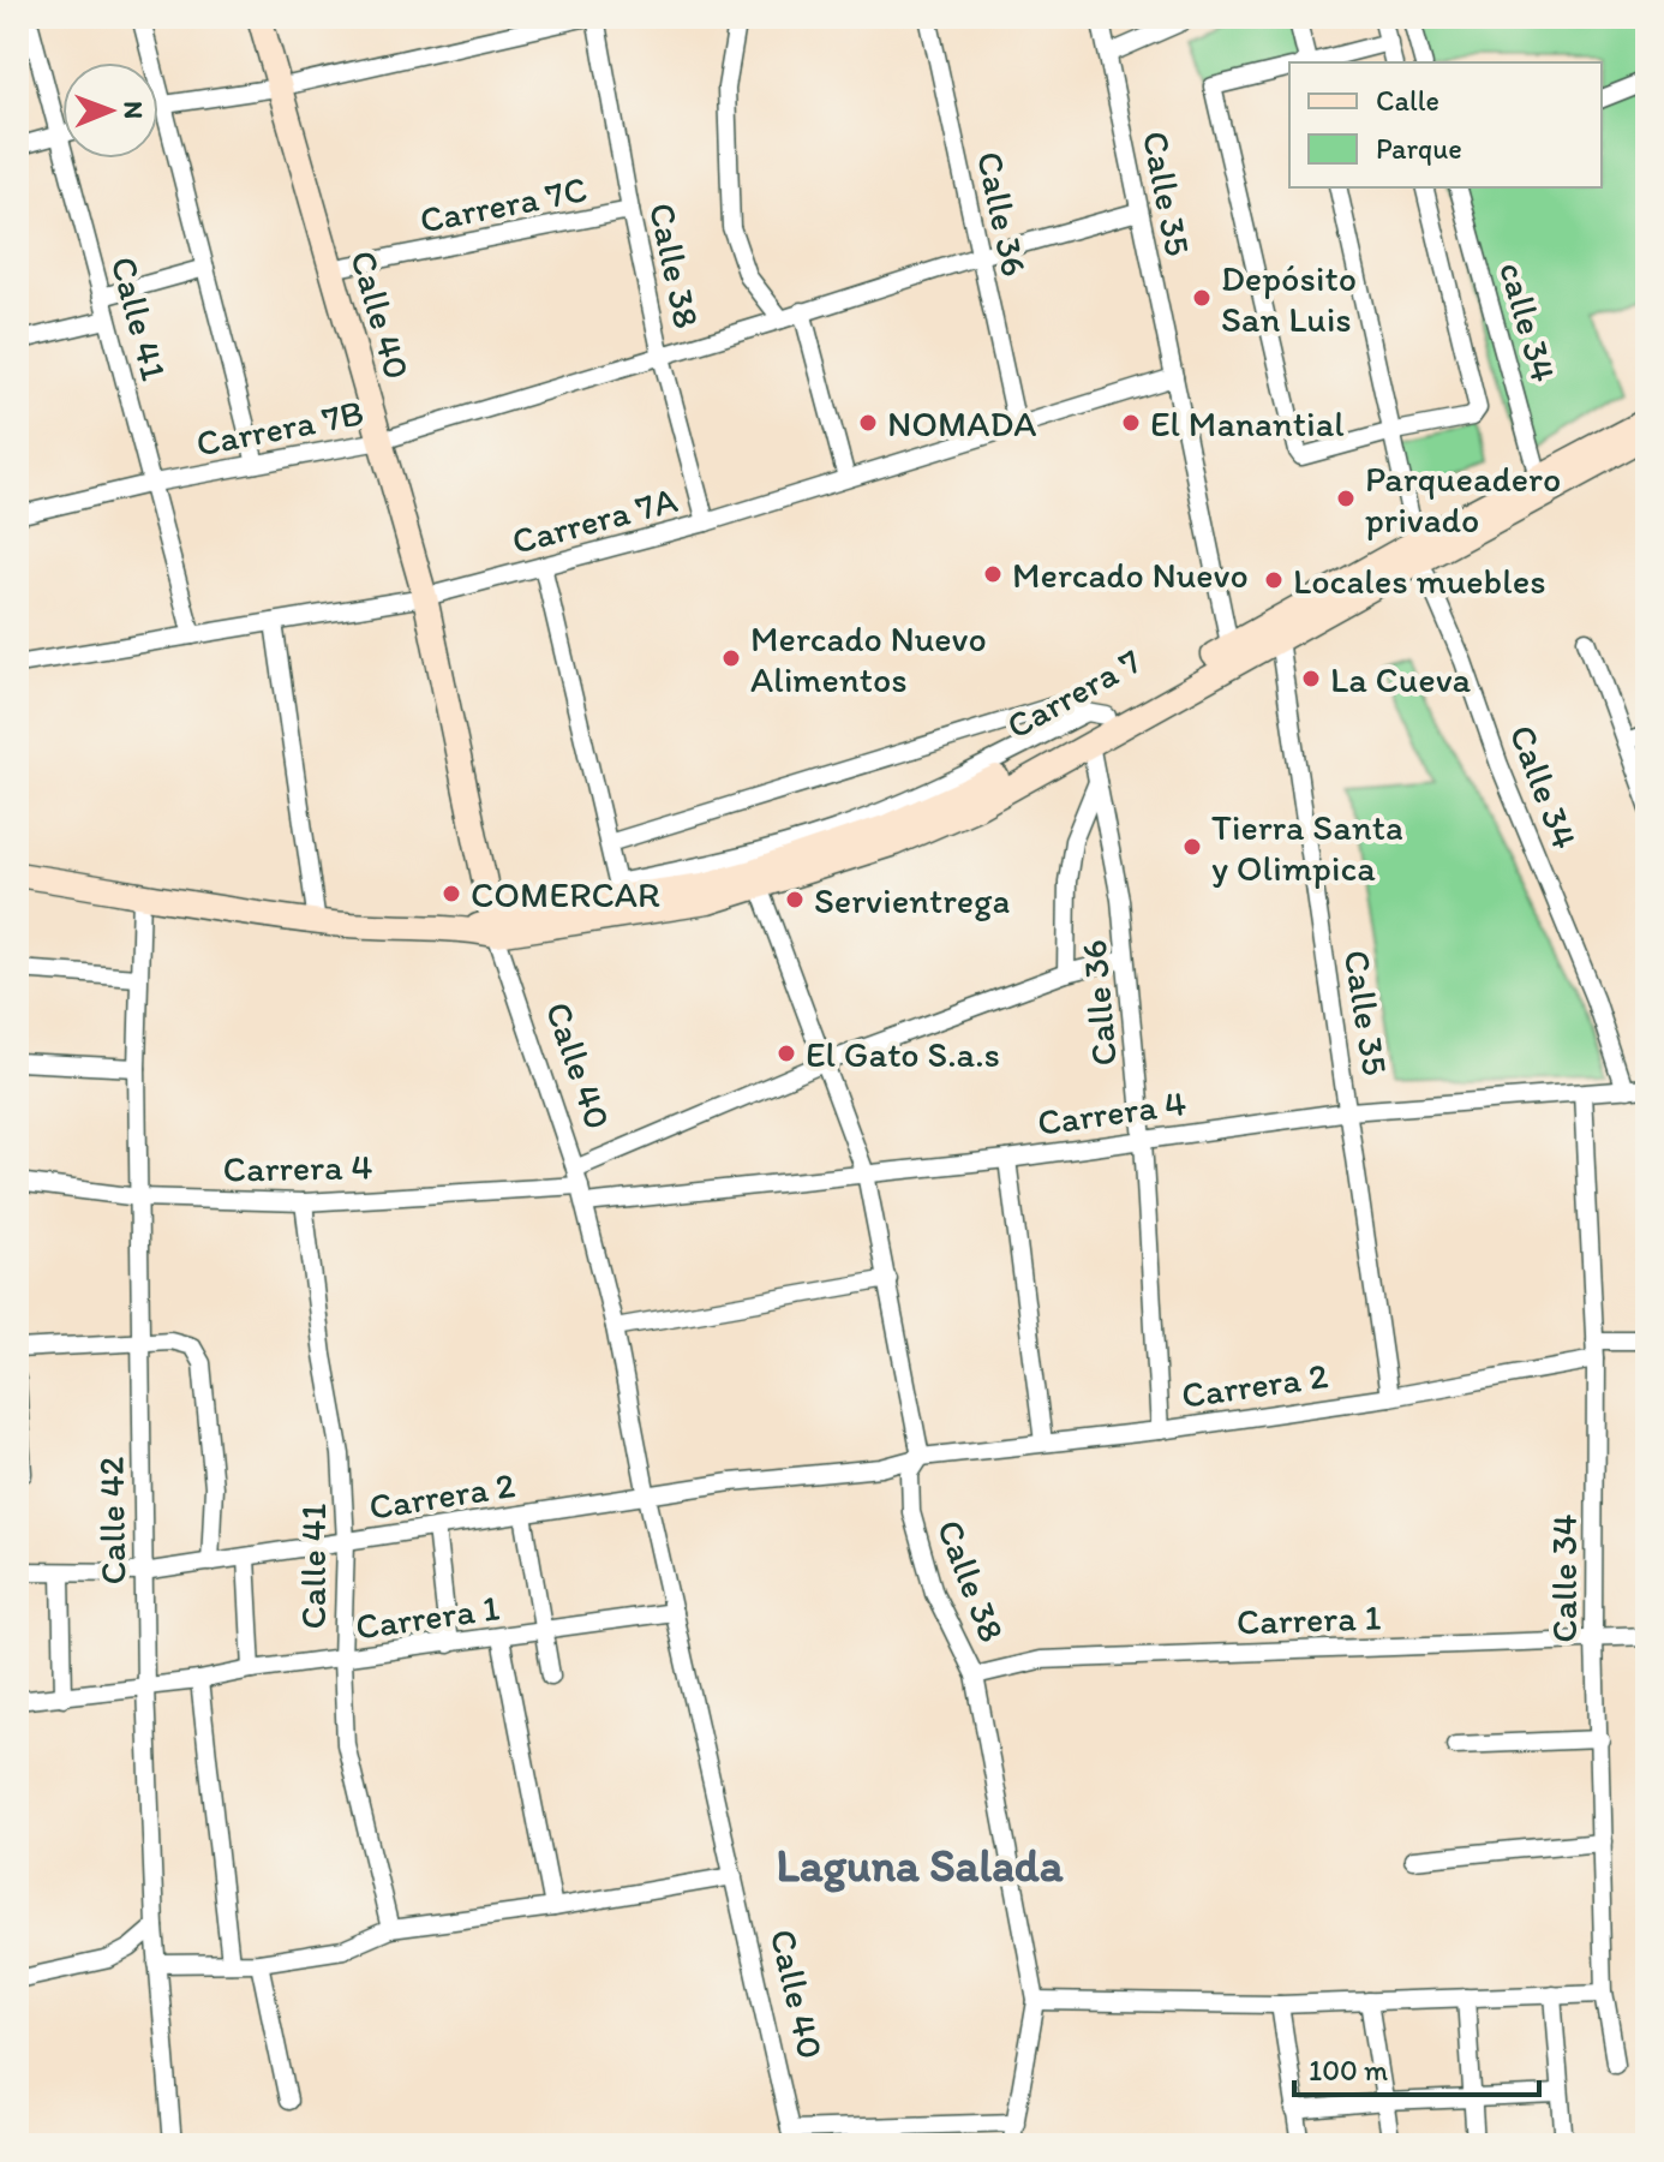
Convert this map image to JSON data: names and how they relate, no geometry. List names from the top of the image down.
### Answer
{
  "streets": {
    "main road": ["Calle 40", "Carrera 7"],
    "street": [
      "Calle 35",
      "Carrera 7C",
      "Calle 36",
      "Calle 38",
      "Calle 41",
      "calle 34",
      "Carrera 7B",
      "Carrera 7A",
      "Calle 34",
      "Carrera 4",
      "Carrera 2",
      "Calle 42",
      "Carrera 1"
    ]
  },
  "crossings": [
    ["Calle 35", "Carrera 7B"],
    ["Calle 35", "Carrera 7A"],
    ["Calle 35", "Carrera 7"],
    ["Calle 35", "Carrera 4"],
    ["Calle 35", "Carrera 2"],
    ["Carrera 7C", "Calle 38"],
    ["Carrera 7C", "Calle 40"],
    ["Calle 36", "Carrera 7B"],
    ["Calle 36", "Carrera 7A"],
    ["Calle 36", "Carrera 7"],
    ["Calle 36", "Carrera 4"],
    ["Calle 36", "Carrera 2"],
    ["Calle 38", "Carrera 7B"],
    ["Calle 38", "Carrera 7A"],
    ["Calle 38", "Carrera 7"],
    ["Calle 38", "Carrera 4"],
    ["Calle 38", "Carrera 2"],
    ["Calle 38", "Carrera 1"],
    ["Calle 40", "Carrera 7B"],
    ["Calle 40", "Carrera 7A"],
    ["Calle 40", "Carrera 7"],
    ["Calle 40", "Carrera 4"],
    ["Calle 40", "Carrera 2"],
    ["Calle 40", "Carrera 1"],
    ["Calle 41", "Carrera 7B"],
    ["Calle 41", "Carrera 7A"],
    ["Calle 41", "Carrera 4"],
    ["Calle 41", "Carrera 2"],
    ["Calle 41", "Carrera 1"],
    ["calle 34", "Carrera 7"],
    ["Carrera 7", "Calle 34"],
    ["Calle 34", "Carrera 4"],
    ["Calle 34", "Carrera 2"],
    ["Calle 34", "Carrera 1"],
    ["Carrera 4", "Calle 42"],
    ["Carrera 2", "Calle 42"],
    ["Calle 42", "Carrera 1"]
  ],
  "districts": ["Laguna Salada"],
  "places": [
    "Depósito San Luis",
    "NOMADA",
    "El Manantial",
    "Parqueadero privado",
    "Mercado Nuevo",
    "Locales muebles",
    "Mercado Nuevo Alimentos",
    "La Cueva",
    "Tierra Santa y Olimpica",
    "COMERCAR",
    "Servientrega",
    "El Gato S.a.s"
  ],
  "legend": ["Calle", "Parque"],
  "scale_bar": "100 m",
  "north": "right"
}
